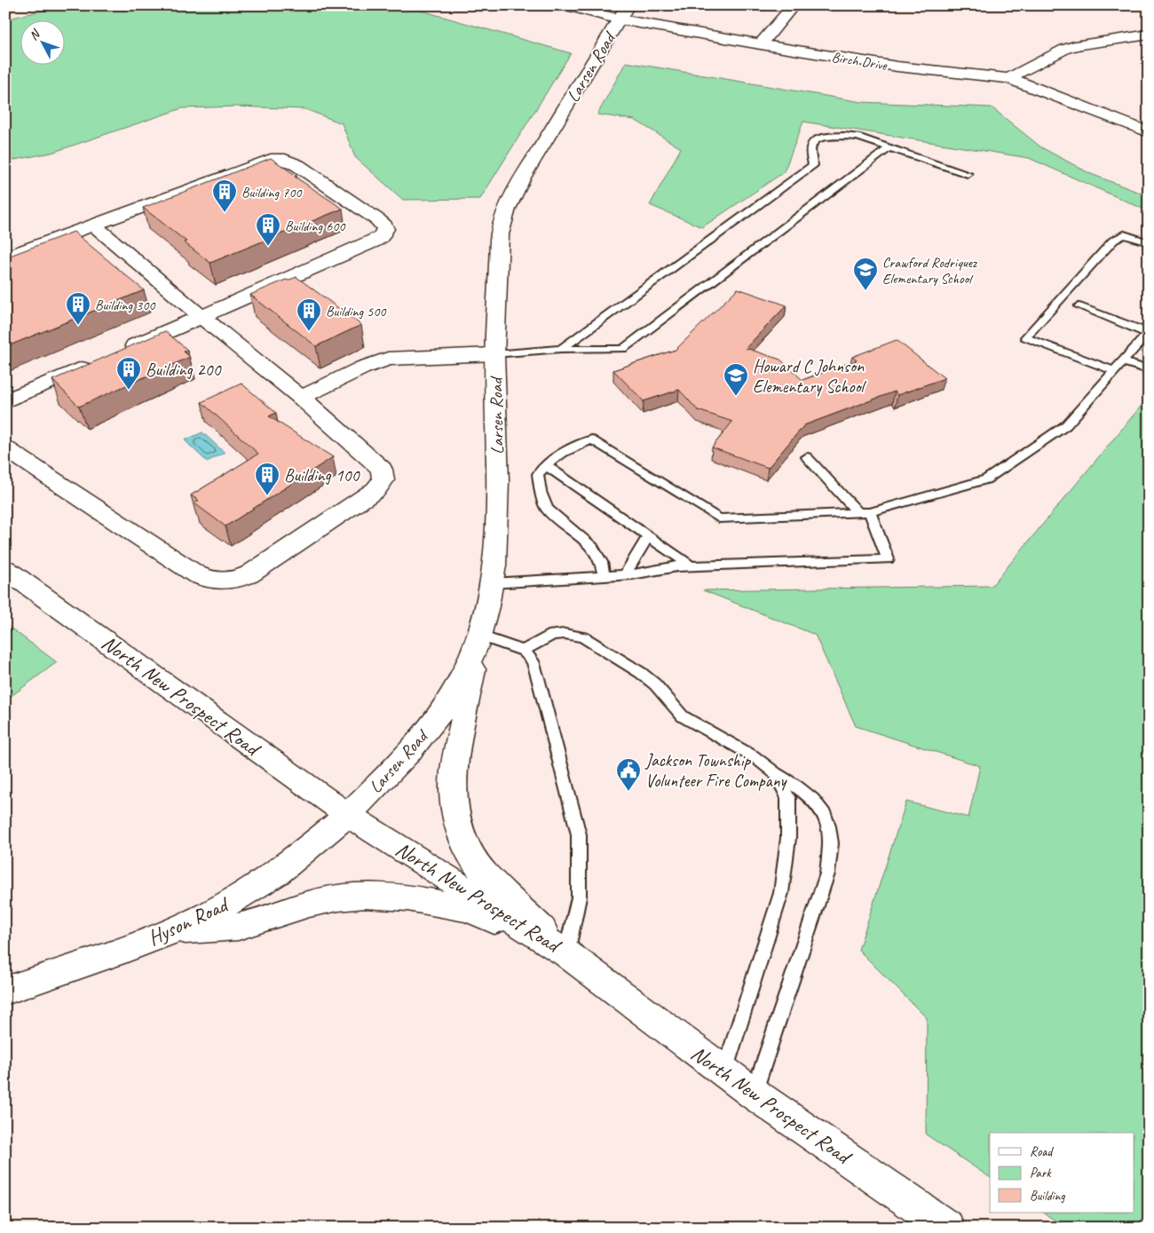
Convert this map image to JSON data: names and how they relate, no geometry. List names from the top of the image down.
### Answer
{
  "streets": {
    "street": [
      "Birch Drive",
      "Larsen Road",
      "North New Prospect Road",
      "Hyson Road"
    ]
  },
  "crossings": [
    ["Birch Drive", "Larsen Road"],
    ["Larsen Road", "North New Prospect Road"],
    ["Larsen Road", "Hyson Road"],
    ["North New Prospect Road", "Hyson Road"]
  ],
  "places": {
    "building": [
      "Building 700",
      "Building 600",
      "Building 300",
      "Building 500",
      "Building 200",
      "Building 100"
    ],
    "school or university": ["Crawford Rodriquez Elementary School", "Howard C Johnson Elementary School"],
    "public building": ["Jackson Township Volunteer Fire Company"]
  },
  "legend": ["Road", "Park", "Building"],
  "north": "top left"
}
